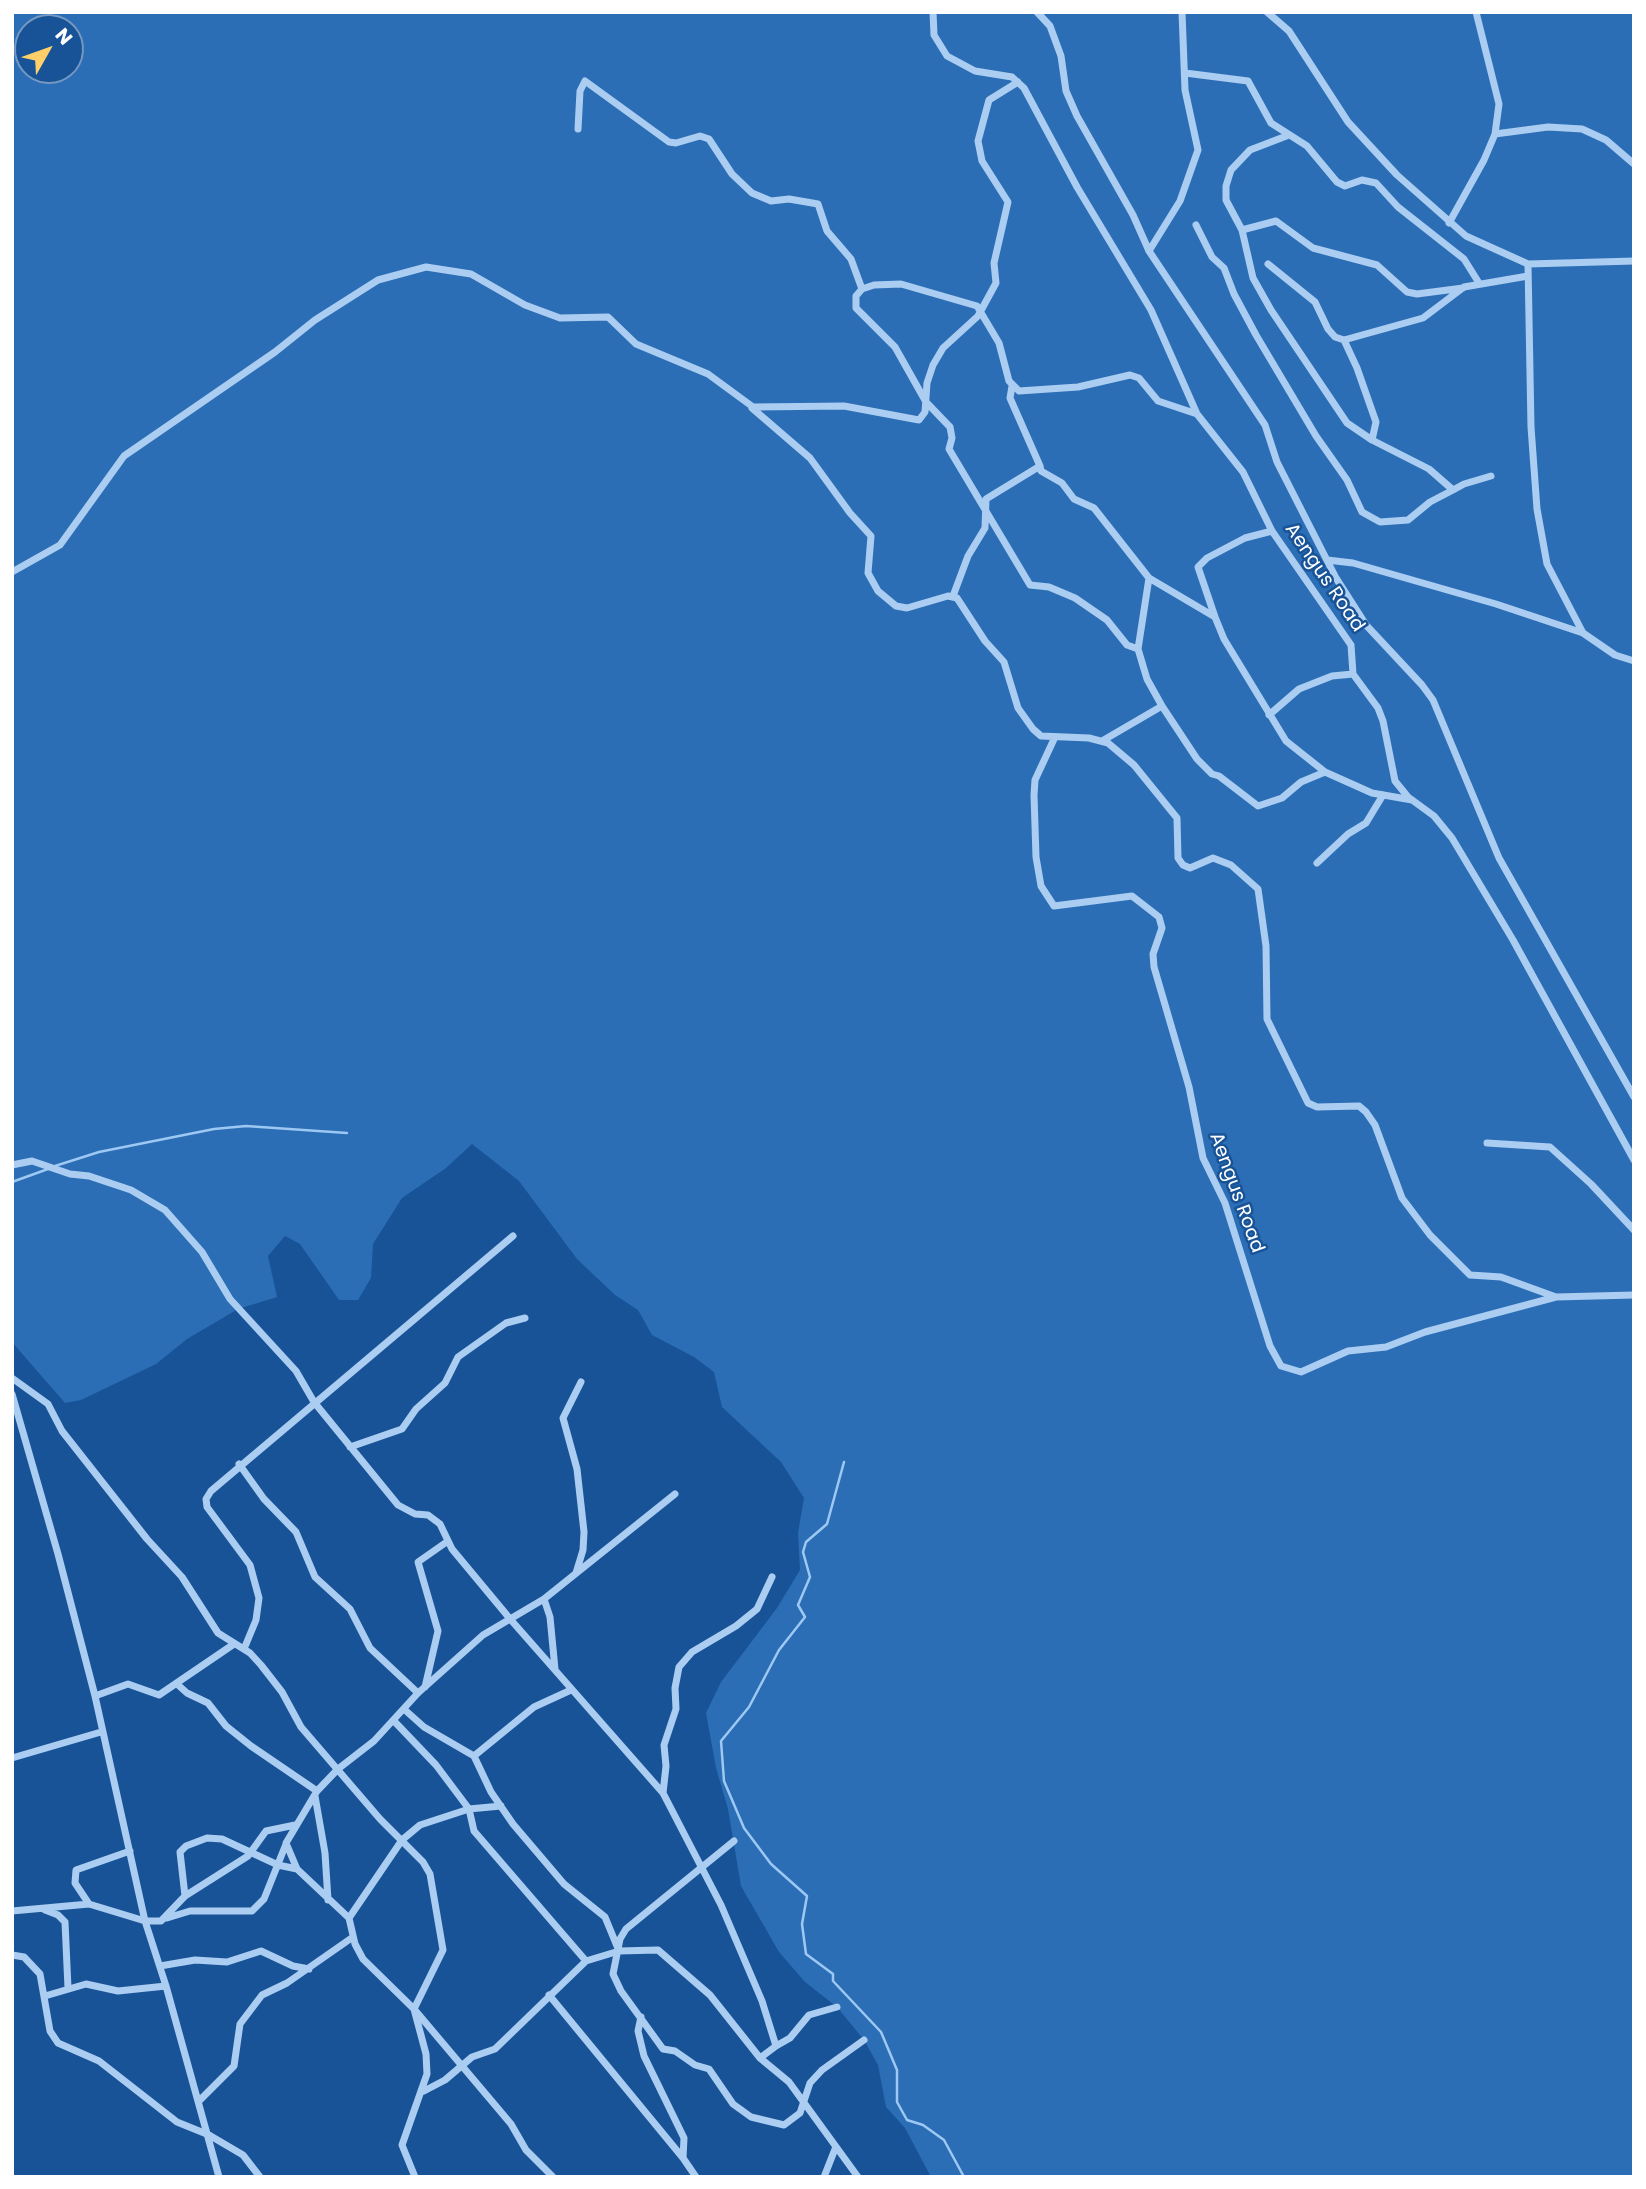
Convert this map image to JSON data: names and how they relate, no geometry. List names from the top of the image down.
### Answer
{
  "streets": {
    "street": ["Aengus Road"]
  },
  "north": "top right"
}
